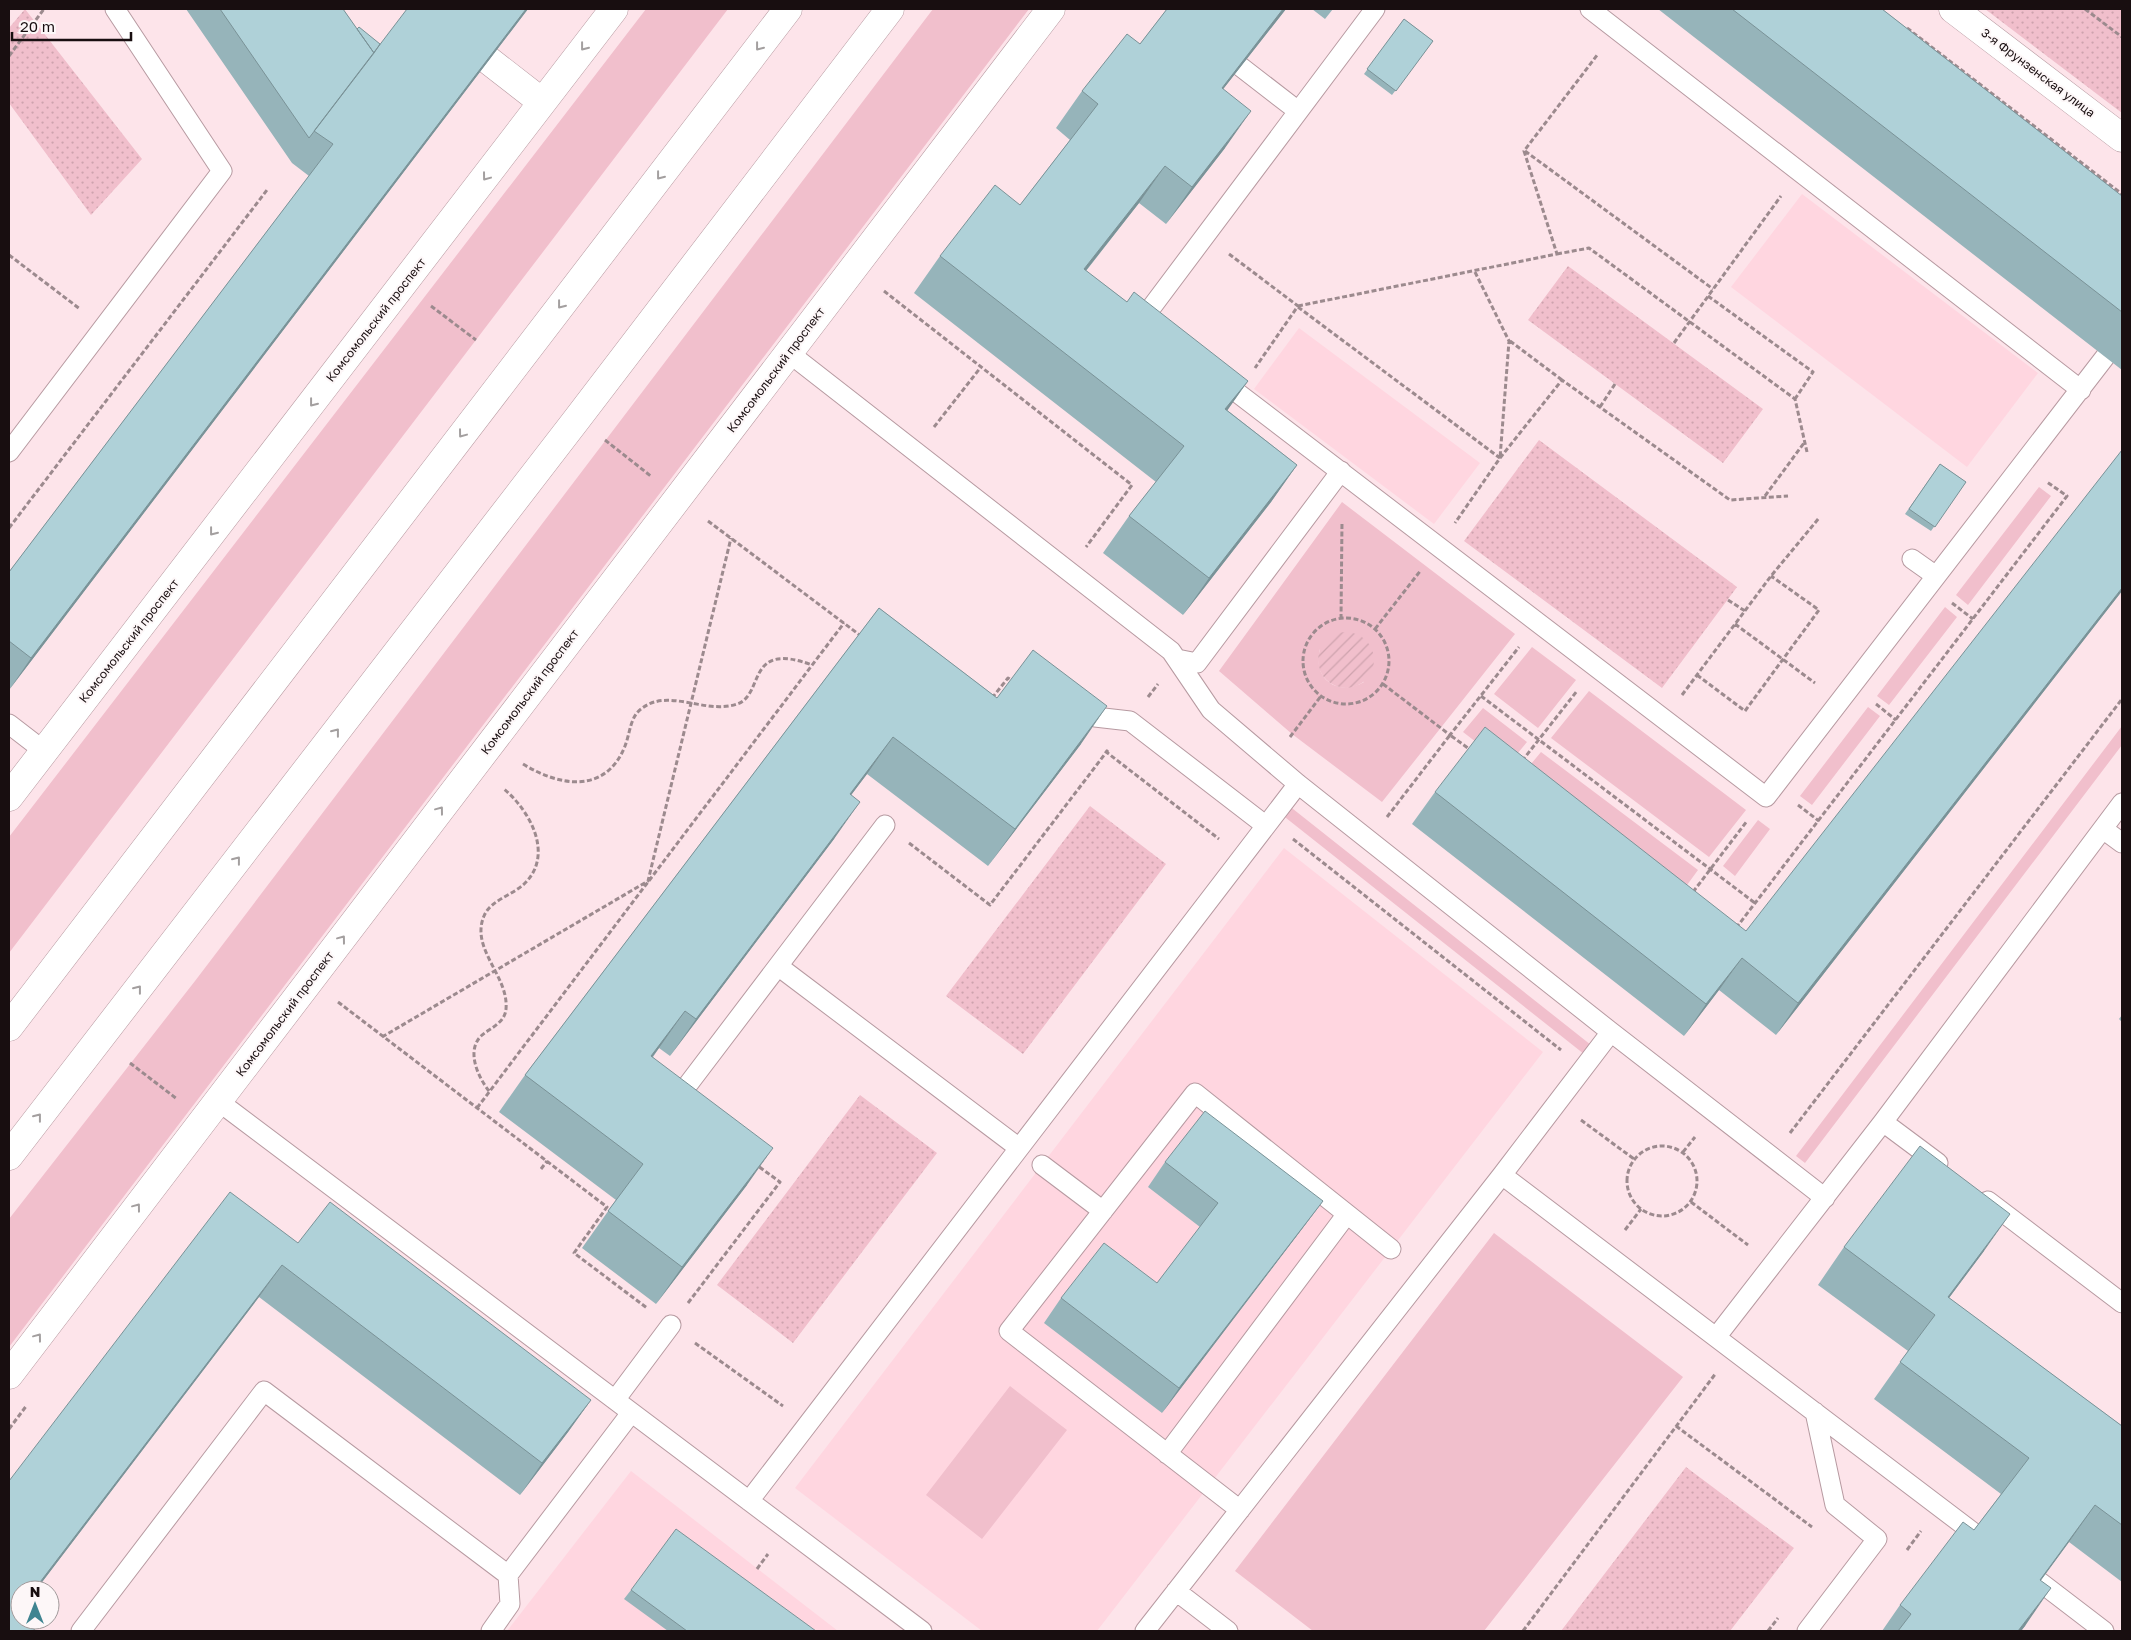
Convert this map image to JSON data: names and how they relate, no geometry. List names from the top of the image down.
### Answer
{
  "streets": {
    "street": ["3-я Фрунзенская улица", "Комсомольский проспект"]
  },
  "scale_bar": "20 m",
  "north": "top"
}
